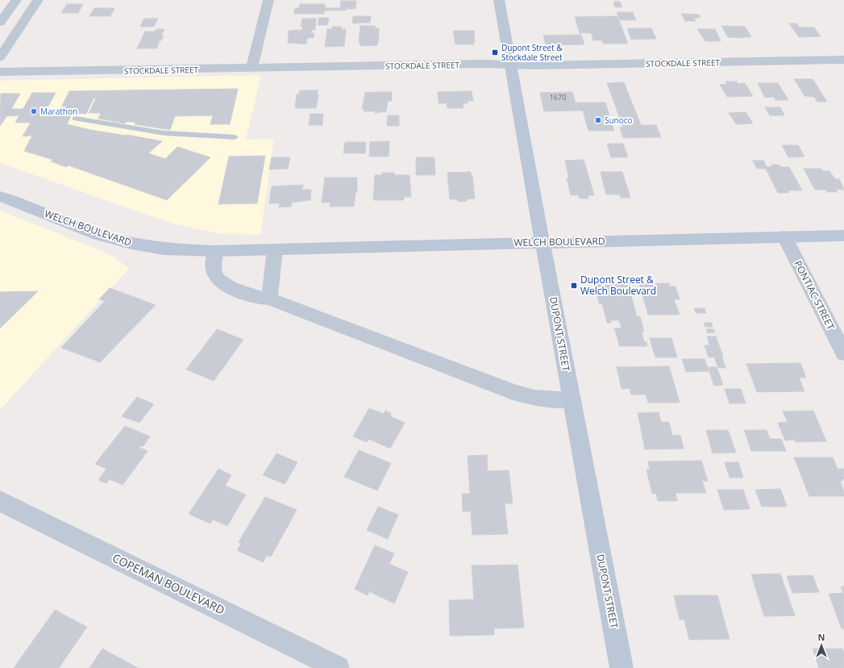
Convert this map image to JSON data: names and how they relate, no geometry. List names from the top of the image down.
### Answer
{
  "streets": {
    "main road": ["WELCH BOULEVARD", "DUPONT STREET"],
    "street": ["STOCKDALE STREET", "PONTIAC STREET", "COPEMAN BOULEVARD"]
  },
  "crossings": [
    ["STOCKDALE STREET", "DUPONT STREET"],
    ["WELCH BOULEVARD", "PONTIAC STREET"],
    ["WELCH BOULEVARD", "DUPONT STREET"]
  ],
  "places": {
    "transit": ["Dupont Street & Stockdale Street", "Dupont Street & Welch Boulevard"],
    "other": ["Marathon", "Sunoco"]
  },
  "house_numbers": ["1670"],
  "north": "top"
}
